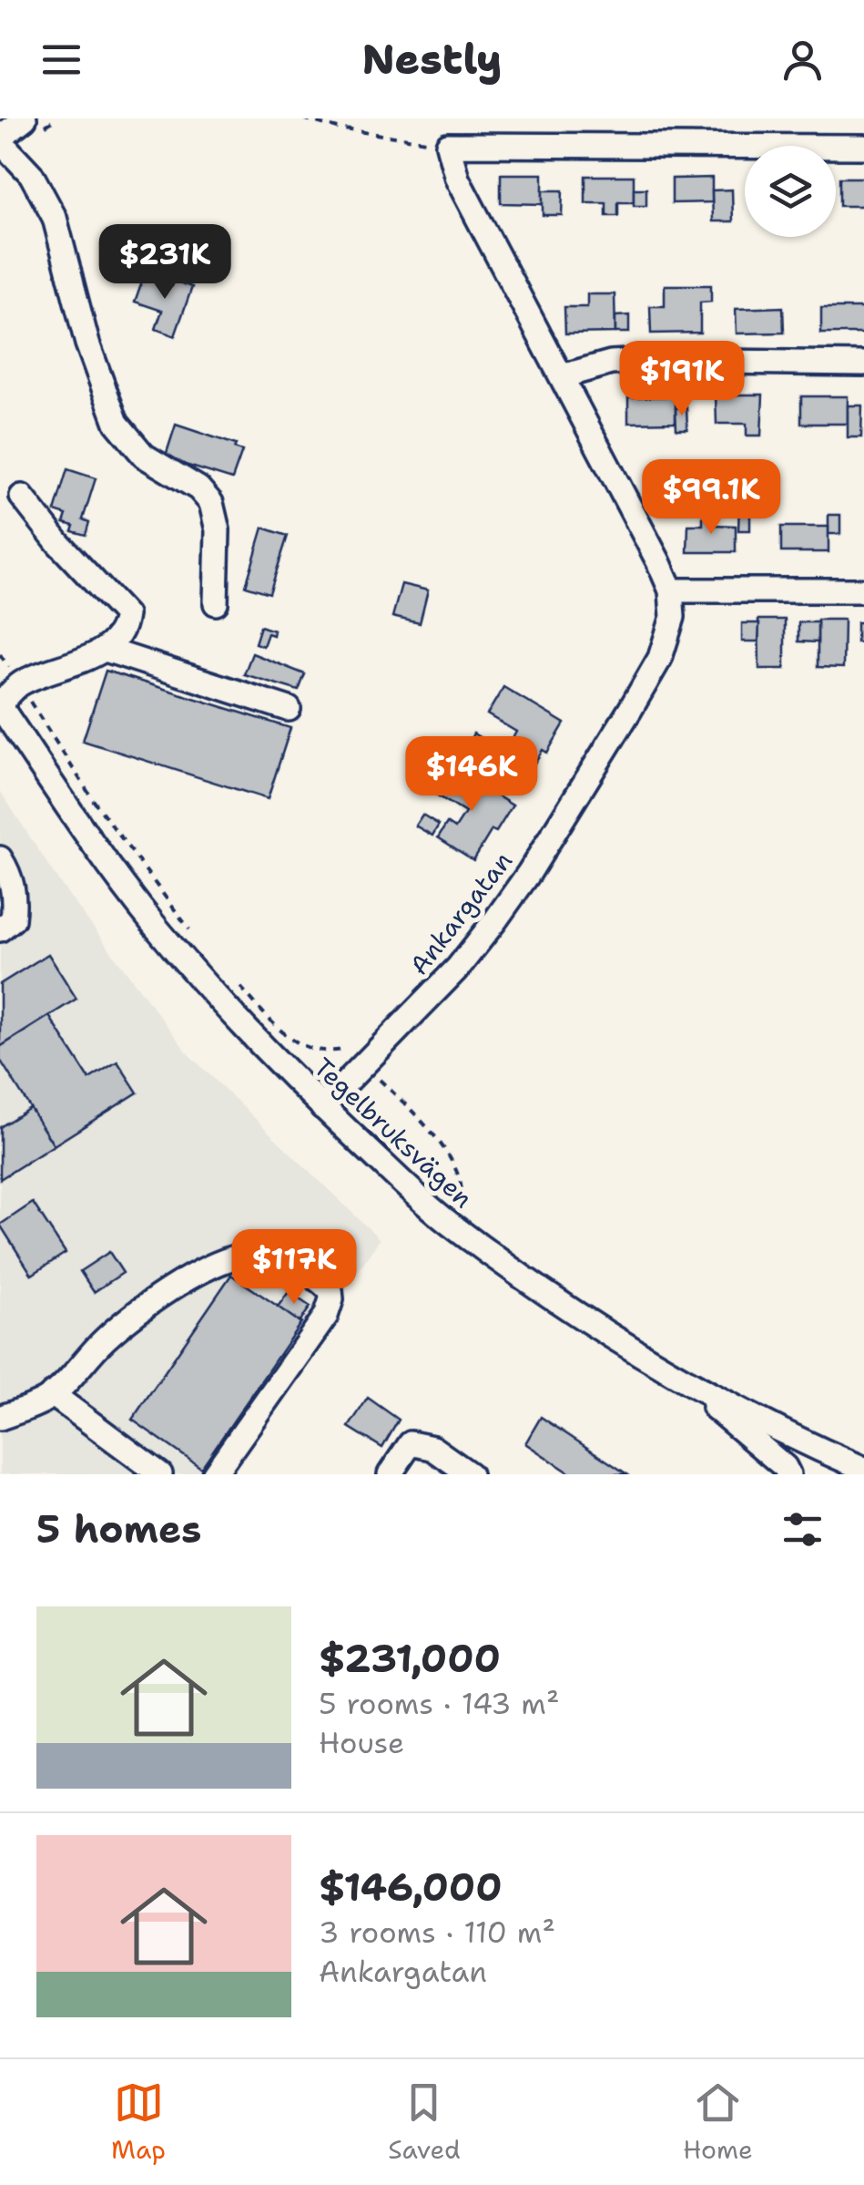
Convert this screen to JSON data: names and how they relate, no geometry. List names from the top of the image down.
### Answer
{
  "streets": {
    "street": ["Ankargatan", "Tegelbruksvägen"]
  },
  "crossings": [
    ["Ankargatan", "Tegelbruksvägen"]
  ],
  "page": {
    "header": "Nestly",
    "price": [
      "$231K",
      "$191K",
      "$99.1K",
      "$146K",
      "$117K"
    ],
    "heading": "5 homes",
    "list": [
      {
        "name": "$231,000",
        "note": "5 rooms · 143 m² · House"
      },
      {
        "name": "$146,000",
        "note": "3 rooms · 110 m² · Ankargatan"
      }
    ],
    "tabs": ["Map", "Saved", "Home"]
  }
}
